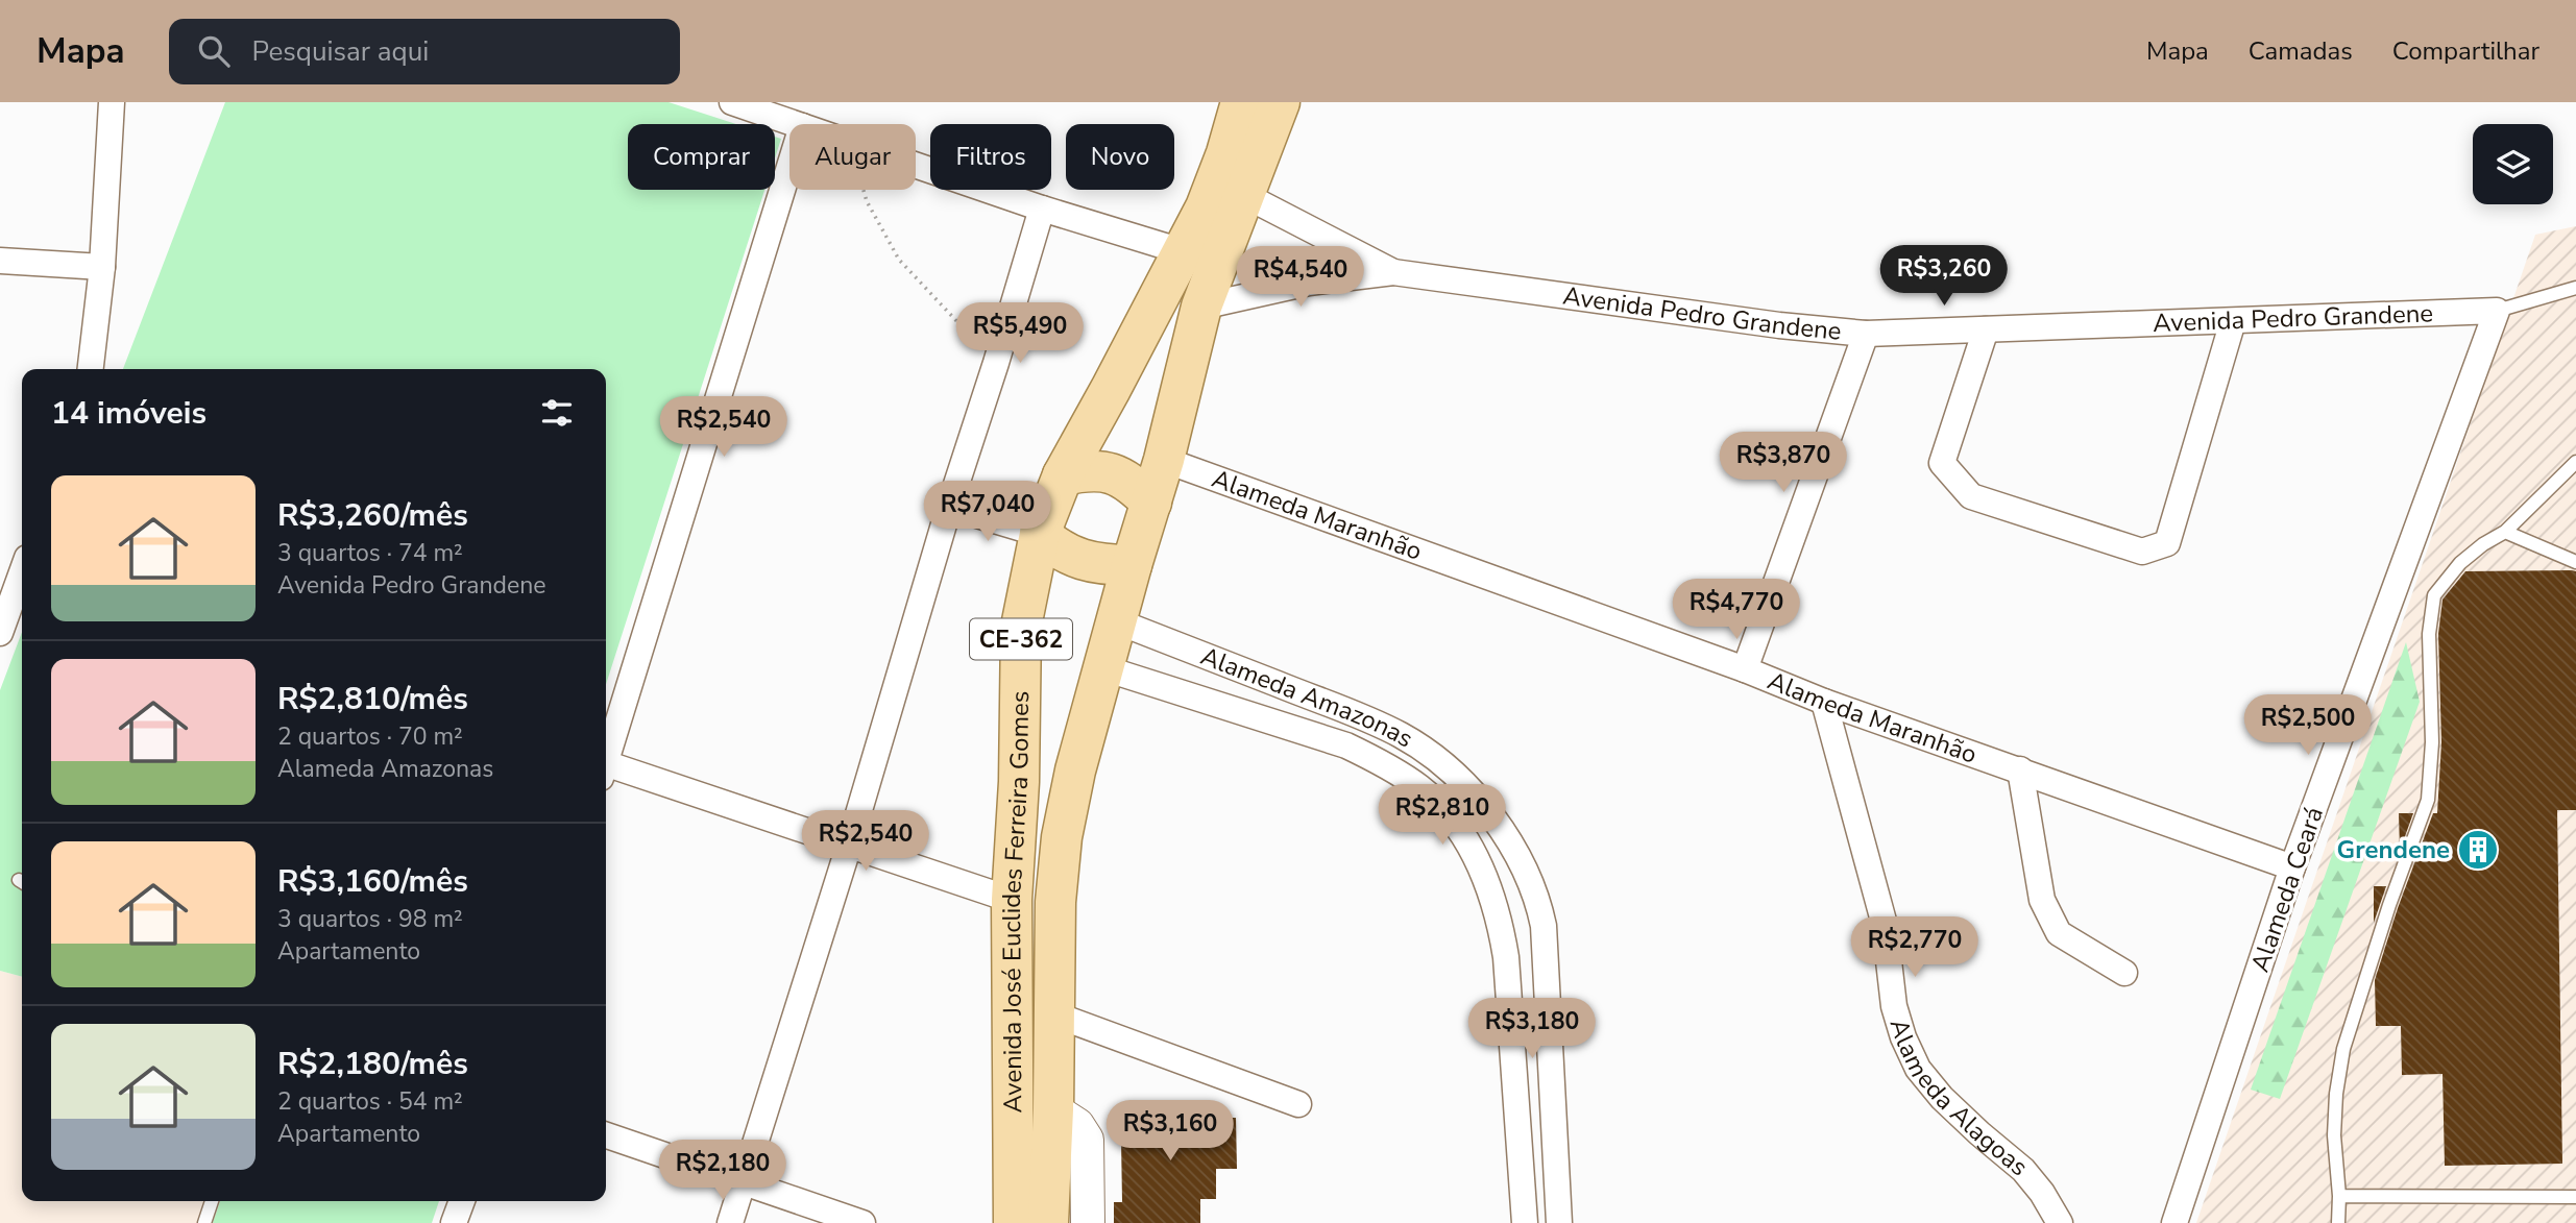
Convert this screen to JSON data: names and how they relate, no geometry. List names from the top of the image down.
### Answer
{
  "streets": {
    "main road": ["CE-362", "Avenida José Euclides Ferreira Gomes"],
    "street": [
      "Avenida Pedro Grandene",
      "Alameda Maranhão",
      "Alameda Amazonas",
      "Alameda Ceará",
      "Alameda Alagoas"
    ]
  },
  "crossings": [
    ["Avenida Pedro Grandene", "Alameda Ceará"],
    ["Avenida Pedro Grandene", "Avenida José Euclides Ferreira Gomes"],
    ["Alameda Maranhão", "Alameda Ceará"],
    ["Alameda Maranhão", "Avenida José Euclides Ferreira Gomes"],
    ["Alameda Maranhão", "Alameda Alagoas"],
    ["Alameda Amazonas", "Avenida José Euclides Ferreira Gomes"]
  ],
  "places": {
    "building": ["Grendene"]
  },
  "page": {
    "header": "Mapa",
    "search": "Pesquisar aqui",
    "nav": ["Mapa", "Camadas", "Compartilhar"],
    "chip": [
      "Comprar",
      "Alugar",
      "Filtros",
      "Novo"
    ],
    "price": [
      "R$3,260",
      "R$4,540",
      "R$5,490",
      "R$2,540",
      "R$3,870",
      "R$7,040",
      "R$4,770",
      "R$2,500",
      "R$2,810",
      "R$2,540",
      "R$2,770",
      "R$3,180",
      "R$3,160",
      "R$2,180"
    ],
    "heading": "14 imóveis",
    "list": [
      {
        "name": "R$3,260/mês",
        "note": "3 quartos · 74 m² · Avenida Pedro Grandene"
      },
      {
        "name": "R$2,810/mês",
        "note": "2 quartos · 70 m² · Alameda Amazonas"
      },
      {
        "name": "R$3,160/mês",
        "note": "3 quartos · 98 m² · Apartamento"
      },
      {
        "name": "R$2,180/mês",
        "note": "2 quartos · 54 m² · Apartamento"
      }
    ]
  }
}
